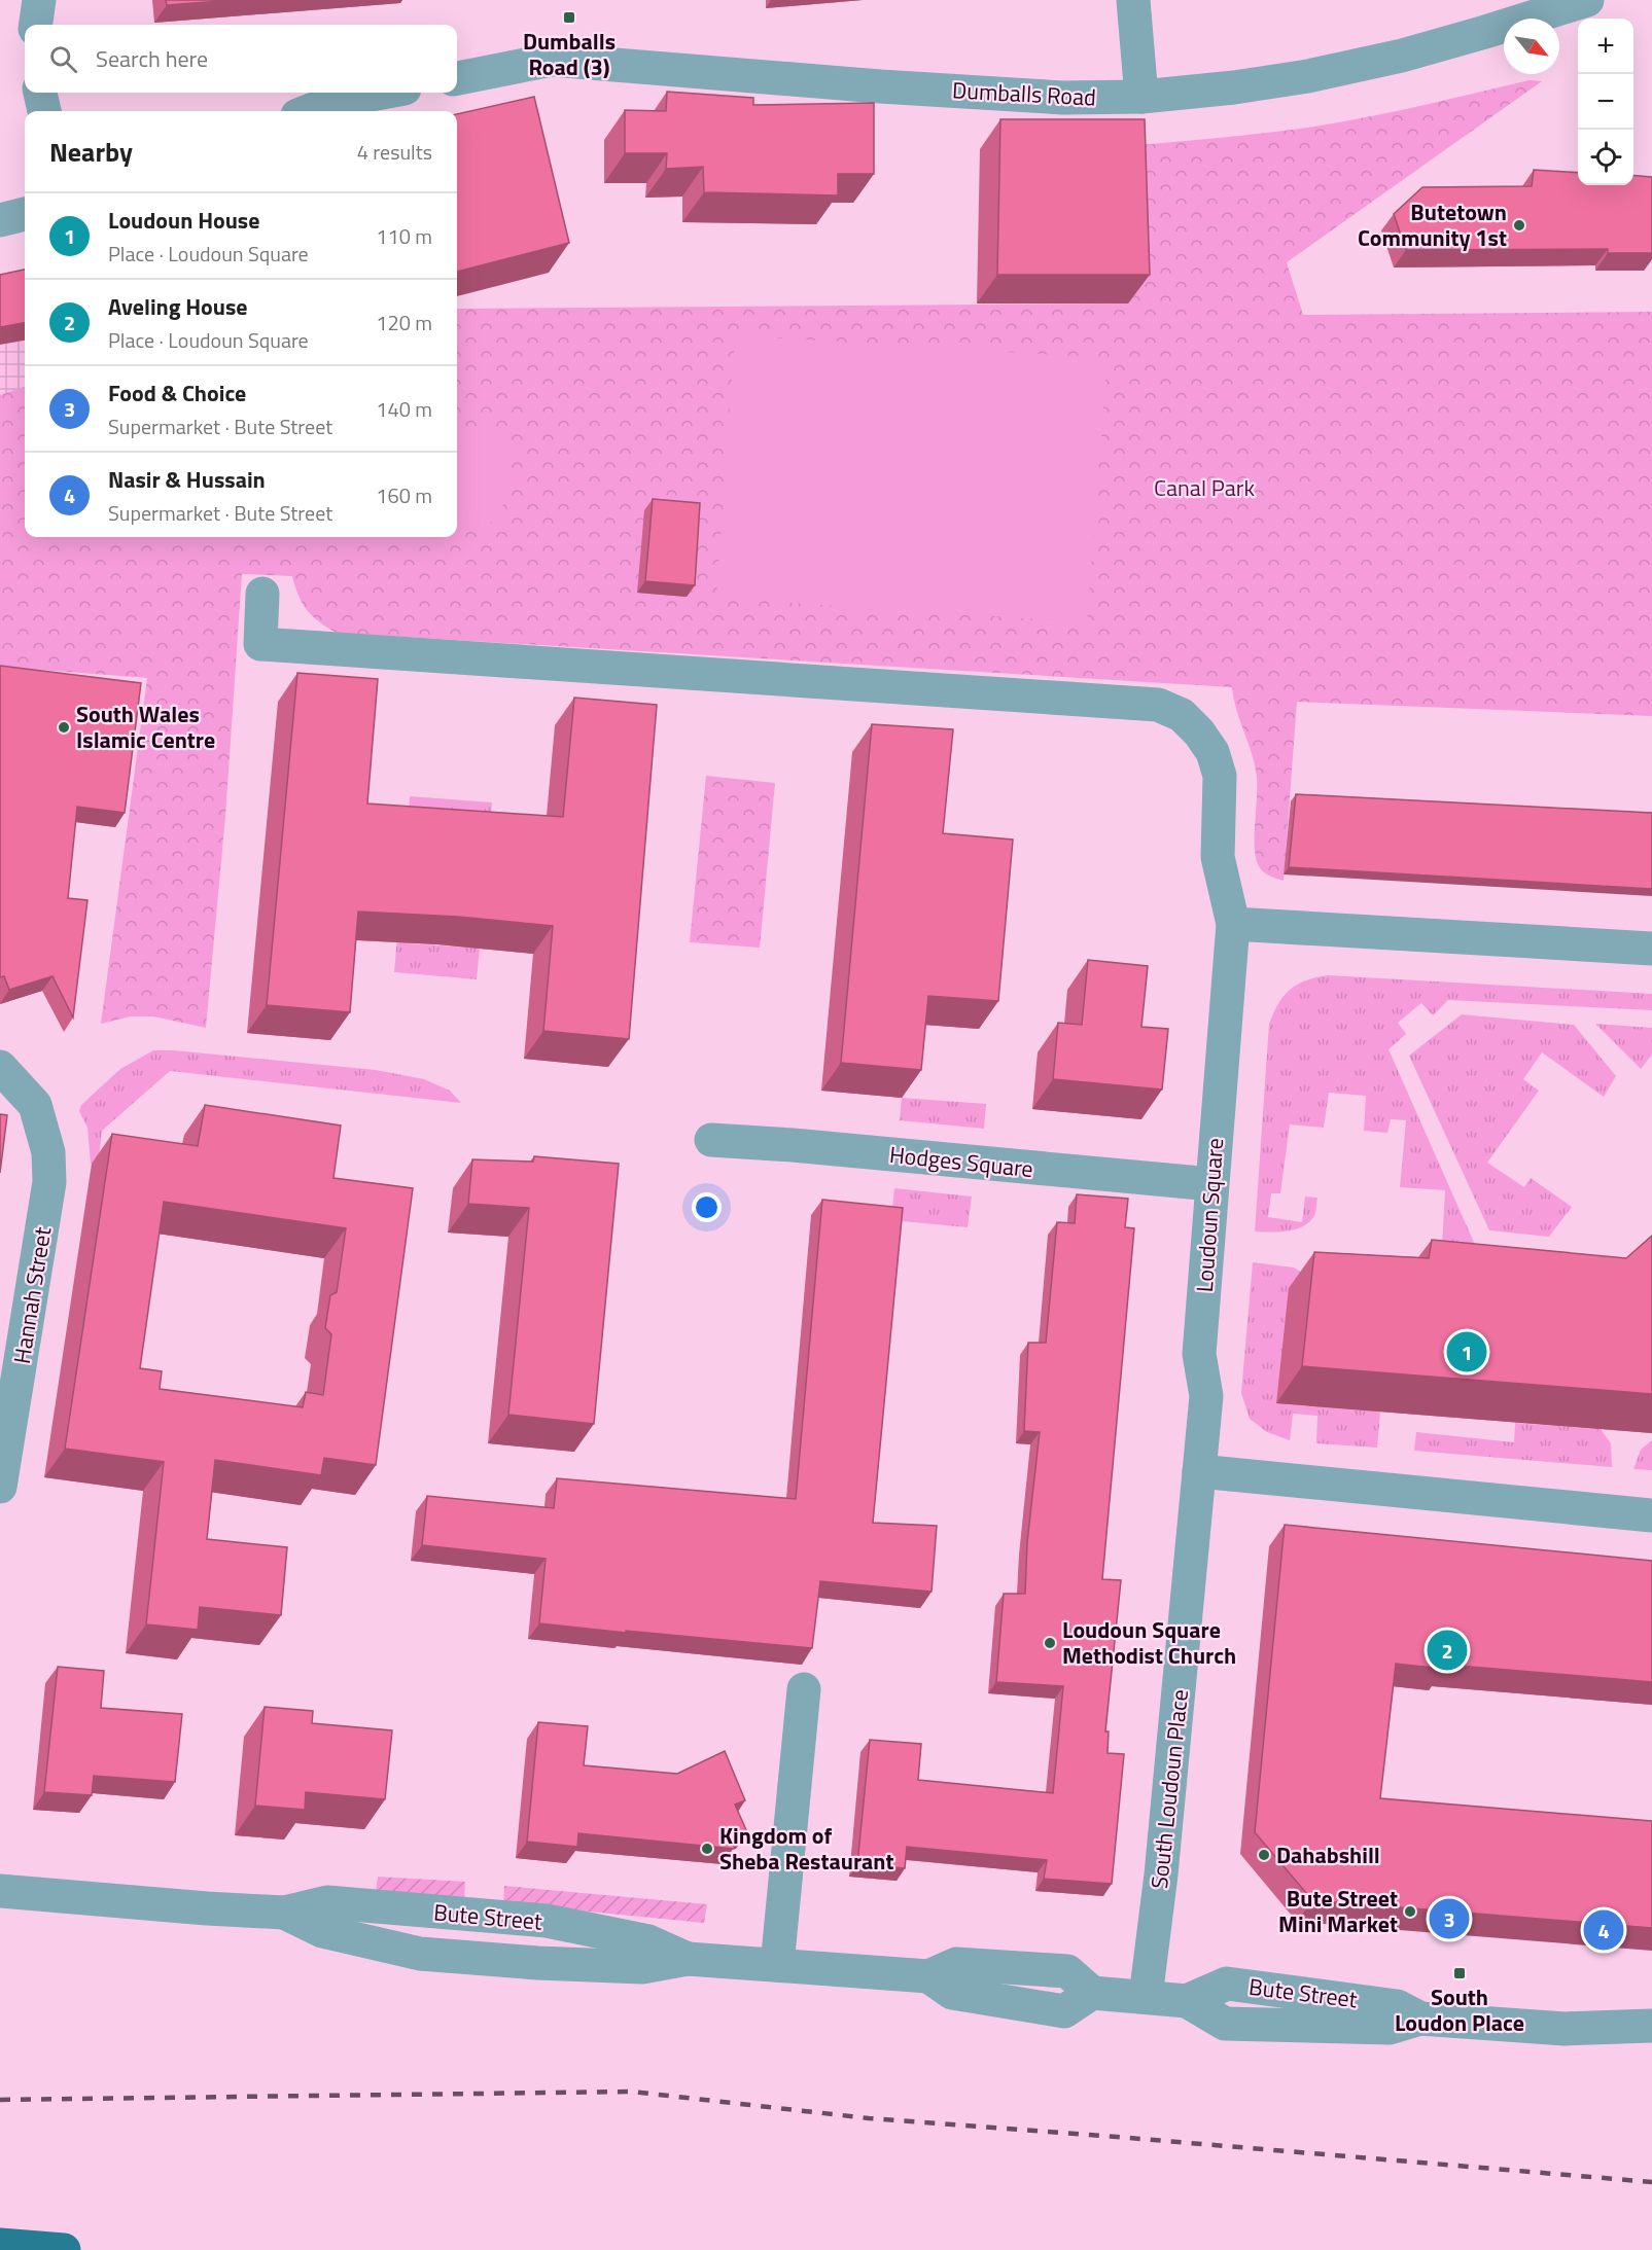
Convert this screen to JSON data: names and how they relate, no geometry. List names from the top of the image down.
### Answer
{
  "streets": {
    "street": [
      "Dumballs Road",
      "Hodges Square",
      "Loudoun Square",
      "Hannah Street",
      "South Loudoun Place",
      "Bute Street"
    ]
  },
  "crossings": [
    ["Hodges Square", "Loudoun Square"],
    ["Loudoun Square", "South Loudoun Place"],
    ["South Loudoun Place", "Bute Street"]
  ],
  "parks": ["Canal Park"],
  "places": {
    "transit": ["Dumballs Road (3)", "South Loudon Place"],
    "other": [
      "Butetown Community 1st",
      "South Wales Islamic Centre",
      "Loudoun Square Methodist Church",
      "Kingdom of Sheba Restaurant",
      "Dahabshill",
      "Bute Street Mini Market"
    ]
  },
  "north": "bottom right",
  "page": {
    "map_buttons": ["+", "−"],
    "search": "Search here",
    "heading": ["Nearby", "4 results"],
    "list": [
      {
        "mark": "1",
        "name": "Loudoun House",
        "note": "Place · Loudoun Square",
        "value": "110 m"
      },
      {
        "mark": "2",
        "name": "Aveling House",
        "note": "Place · Loudoun Square",
        "value": "120 m"
      },
      {
        "mark": "3",
        "name": "Food & Choice",
        "note": "Supermarket · Bute Street",
        "value": "140 m"
      },
      {
        "mark": "4",
        "name": "Nasir & Hussain",
        "note": "Supermarket · Bute Street",
        "value": "160 m"
      }
    ],
    "pins": [
      "1",
      "2",
      "3",
      "4"
    ]
  }
}
